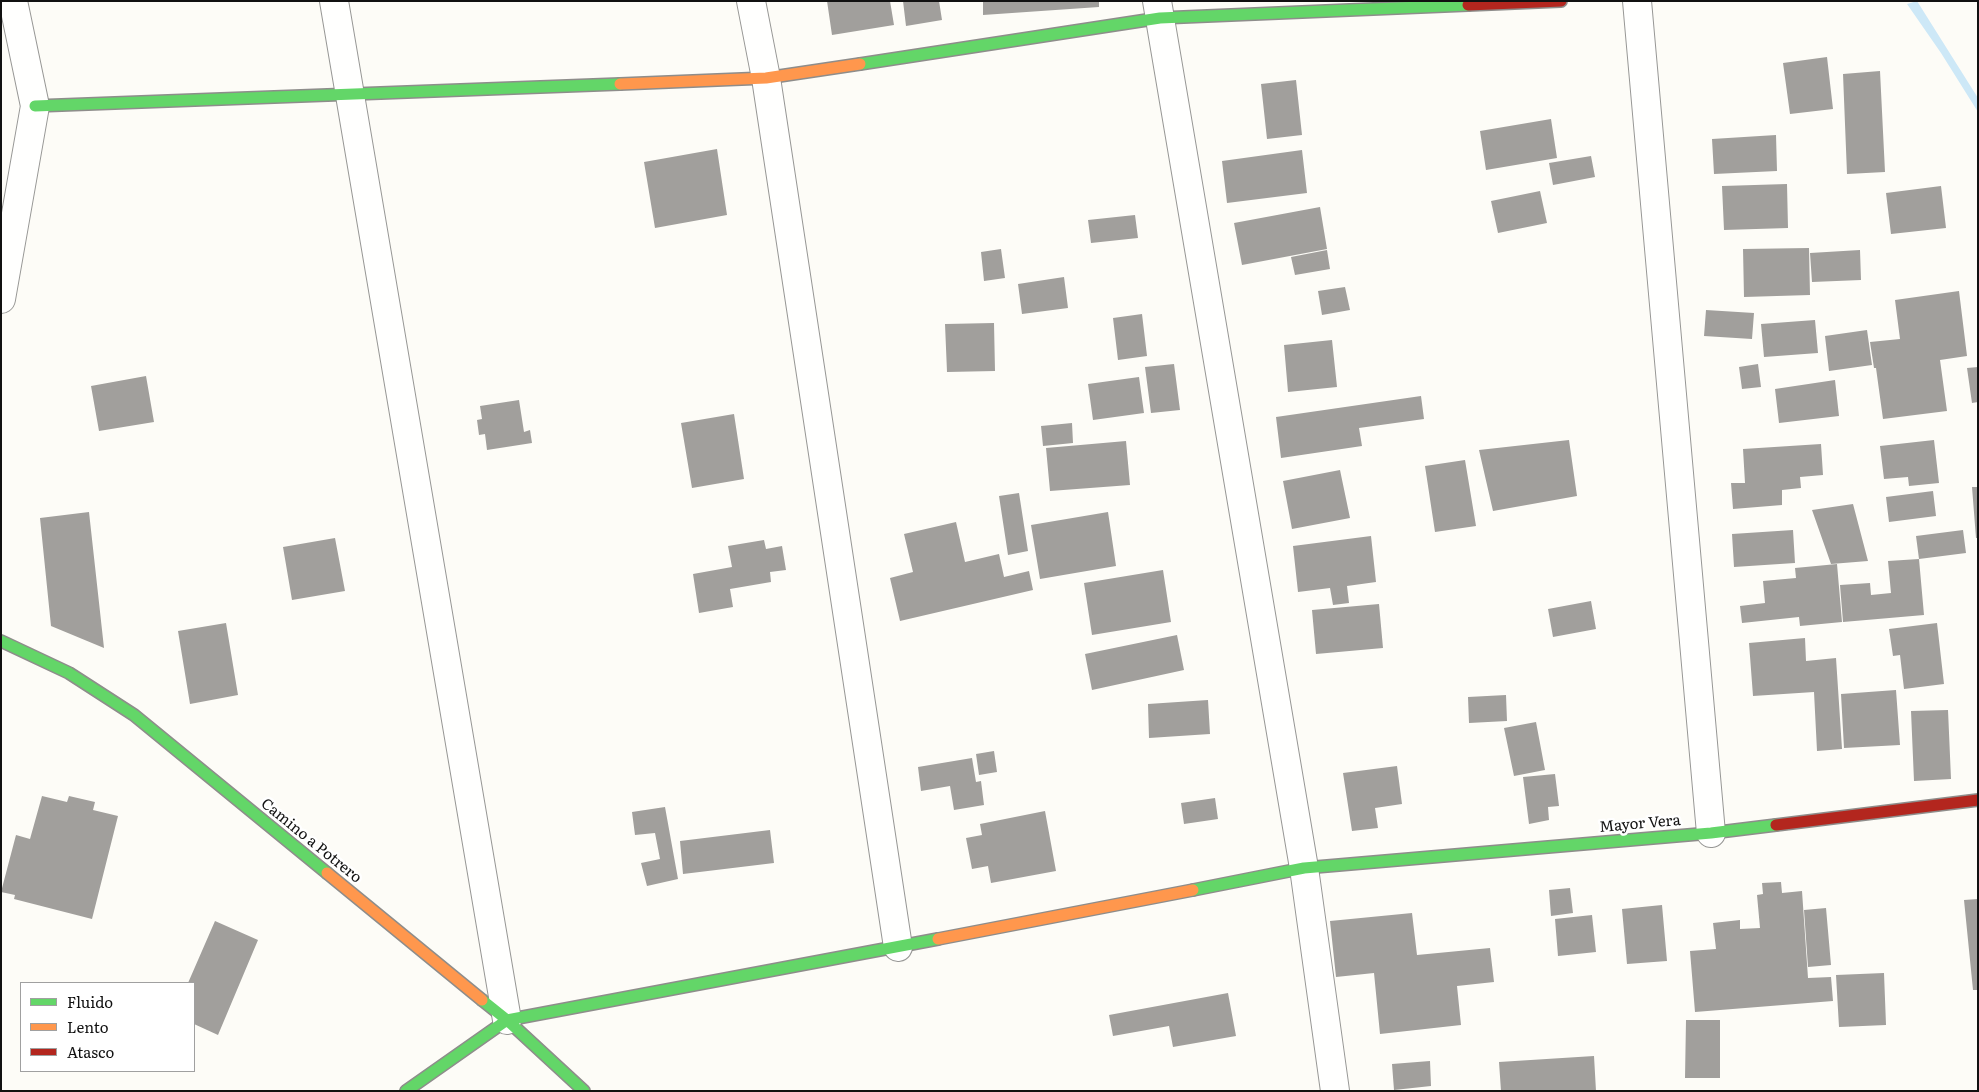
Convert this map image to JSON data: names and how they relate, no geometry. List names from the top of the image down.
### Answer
{
  "streets": {
    "street": ["Mayor Vera", "Camino a Potrero"]
  },
  "crossings": [
    ["Mayor Vera", "Camino a Potrero"]
  ],
  "legend": ["Fluido", "Lento", "Atasco"]
}
